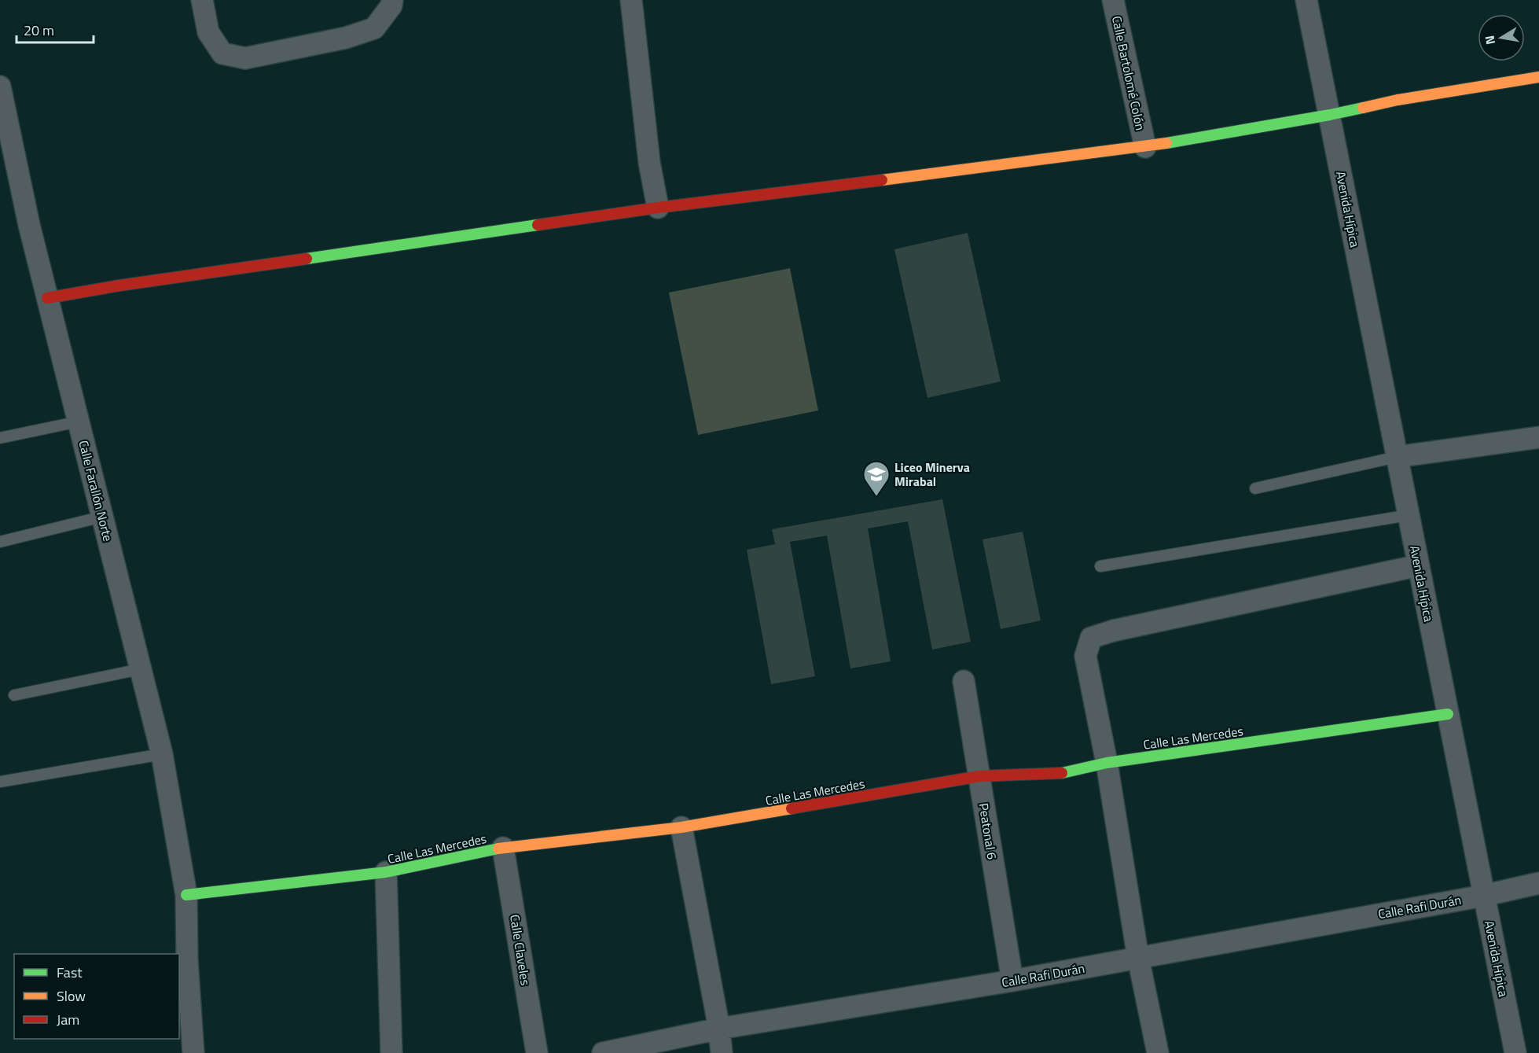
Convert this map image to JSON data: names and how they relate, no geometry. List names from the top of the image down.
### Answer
{
  "streets": {
    "street": [
      "Calle Bartolomé Colón",
      "Avenida Hípica",
      "Calle Farallón Norte",
      "Calle Las Mercedes",
      "Peatonal 6",
      "Calle Rafi Durán",
      "Calle Claveles"
    ]
  },
  "crossings": [
    ["Avenida Hípica", "Calle Las Mercedes"],
    ["Avenida Hípica", "Calle Rafi Durán"],
    ["Calle Farallón Norte", "Calle Las Mercedes"],
    ["Calle Las Mercedes", "Peatonal 6"],
    ["Calle Las Mercedes", "Calle Claveles"],
    ["Peatonal 6", "Calle Rafi Durán"]
  ],
  "places": {
    "school or university": ["Liceo Minerva Mirabal"]
  },
  "legend": ["Fast", "Slow", "Jam"],
  "scale_bar": "20 m",
  "north": "left"
}
